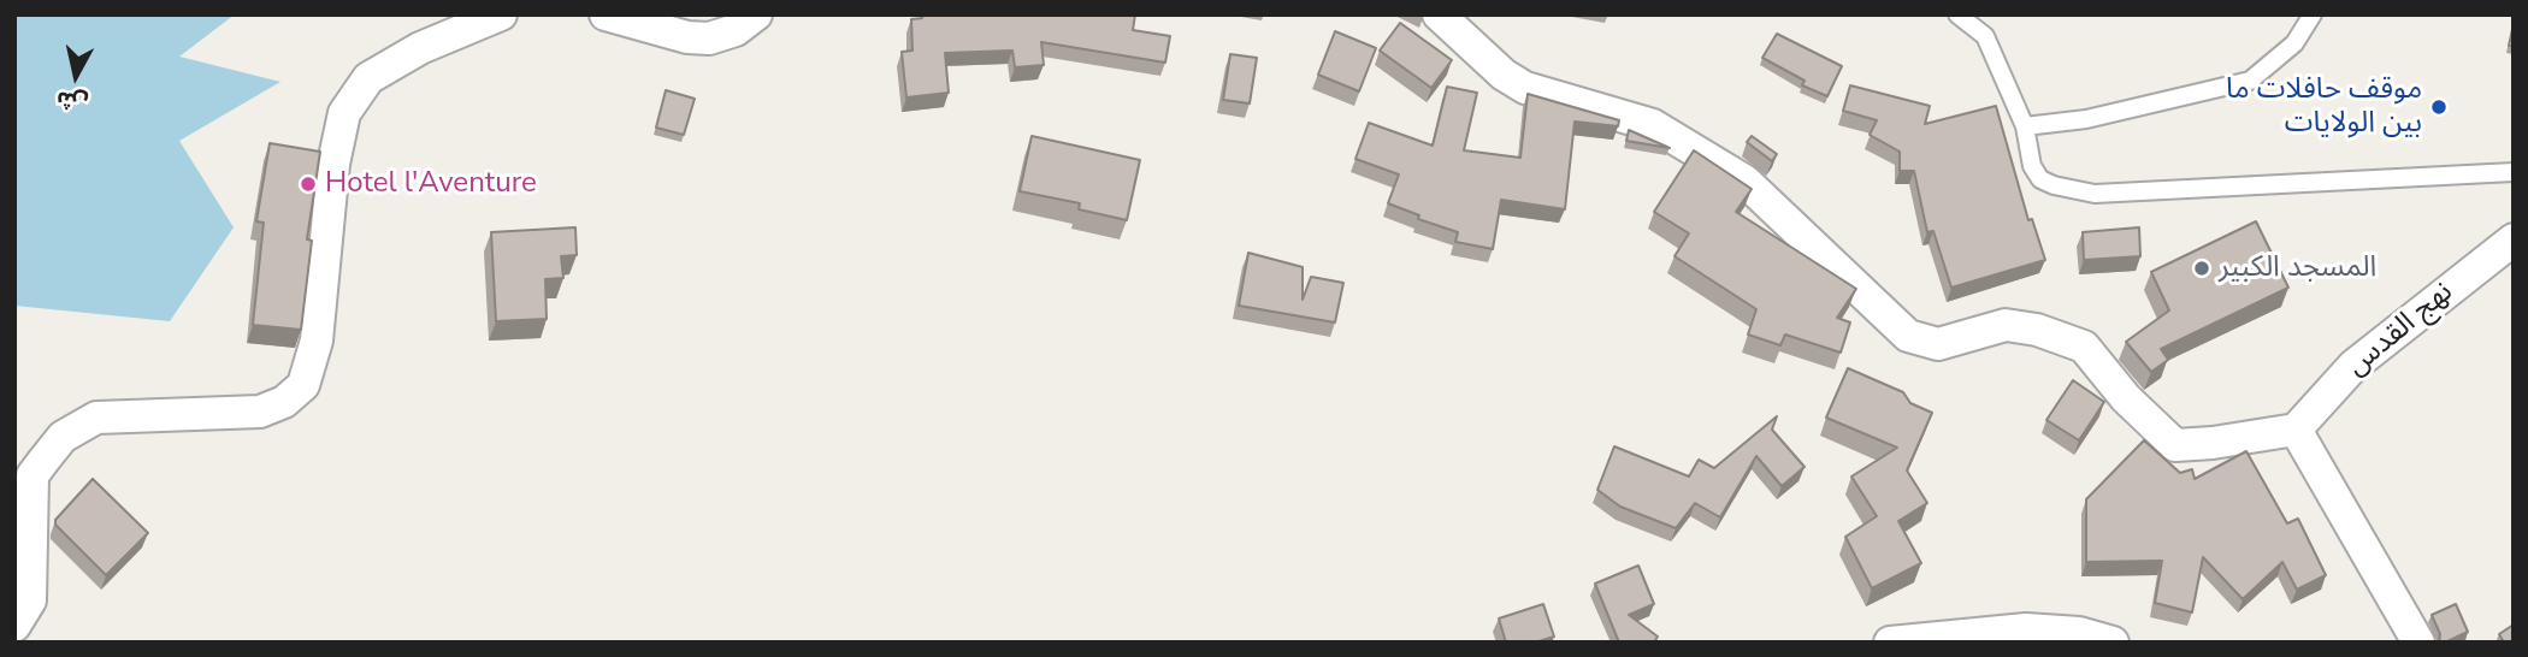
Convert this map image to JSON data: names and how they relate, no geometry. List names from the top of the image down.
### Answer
{
  "streets": {
    "street": ["نهج القدس"]
  },
  "places": ["موقف حافلات ما بين الولايات", "Hotel l'Aventure", "المسجد الكبير"],
  "north": "bottom"
}
